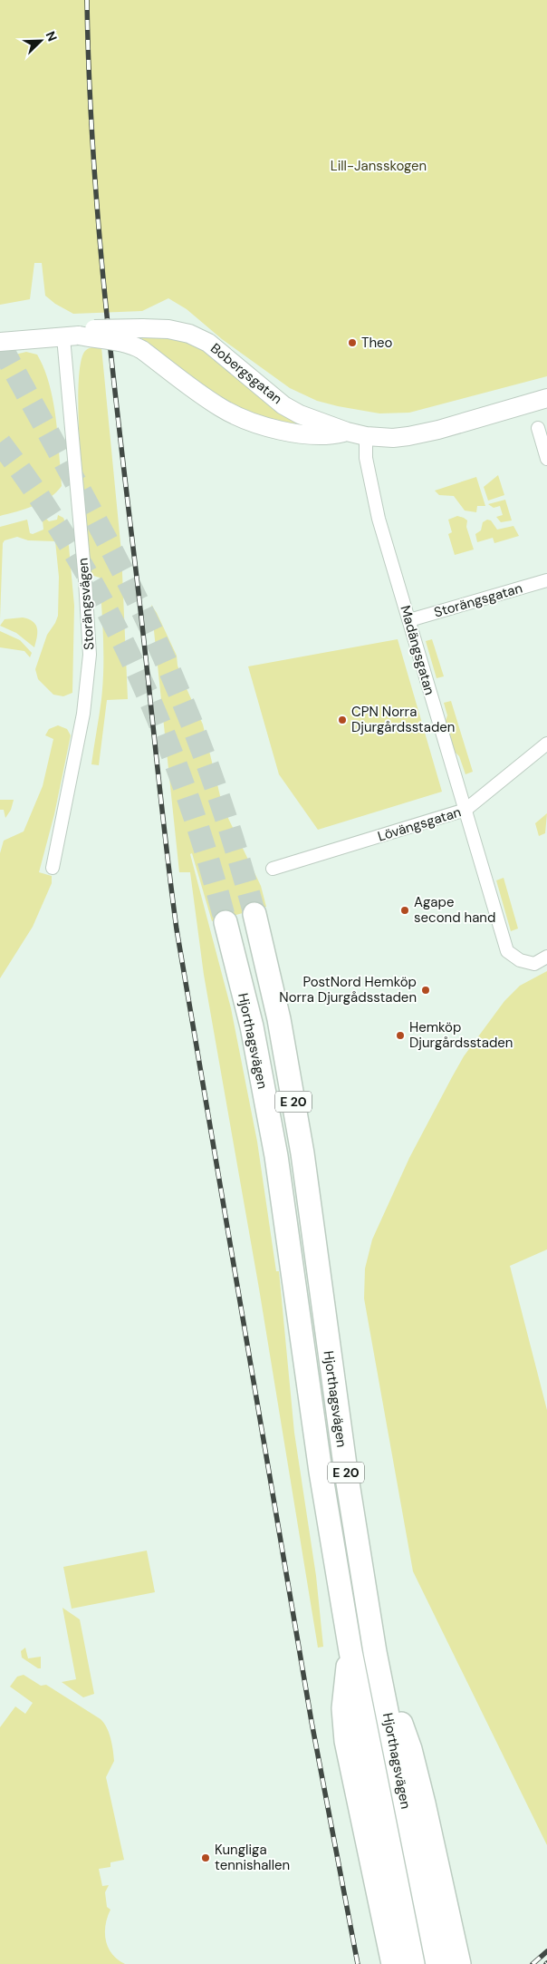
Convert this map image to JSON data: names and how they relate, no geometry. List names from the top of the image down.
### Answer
{
  "streets": {
    "highway": ["Hjorthagsvägen", "E 20"],
    "street": [
      "Bobergsgatan",
      "Storängsgatan",
      "Storängsvägen",
      "Madängsgatan",
      "Lövängsgatan"
    ]
  },
  "crossings": [
    ["Bobergsgatan", "Storängsvägen"],
    ["Bobergsgatan", "Madängsgatan"],
    ["Storängsgatan", "Madängsgatan"],
    ["Madängsgatan", "Lövängsgatan"]
  ],
  "parks": ["Lill-Jansskogen"],
  "places": [
    "Theo",
    "CPN Norra Djurgårdsstaden",
    "Agape second hand",
    "PostNord Hemköp Norra Djurgådsstaden",
    "Hemköp Djurgårdsstaden",
    "Kungliga tennishallen"
  ],
  "north": "top right"
}
